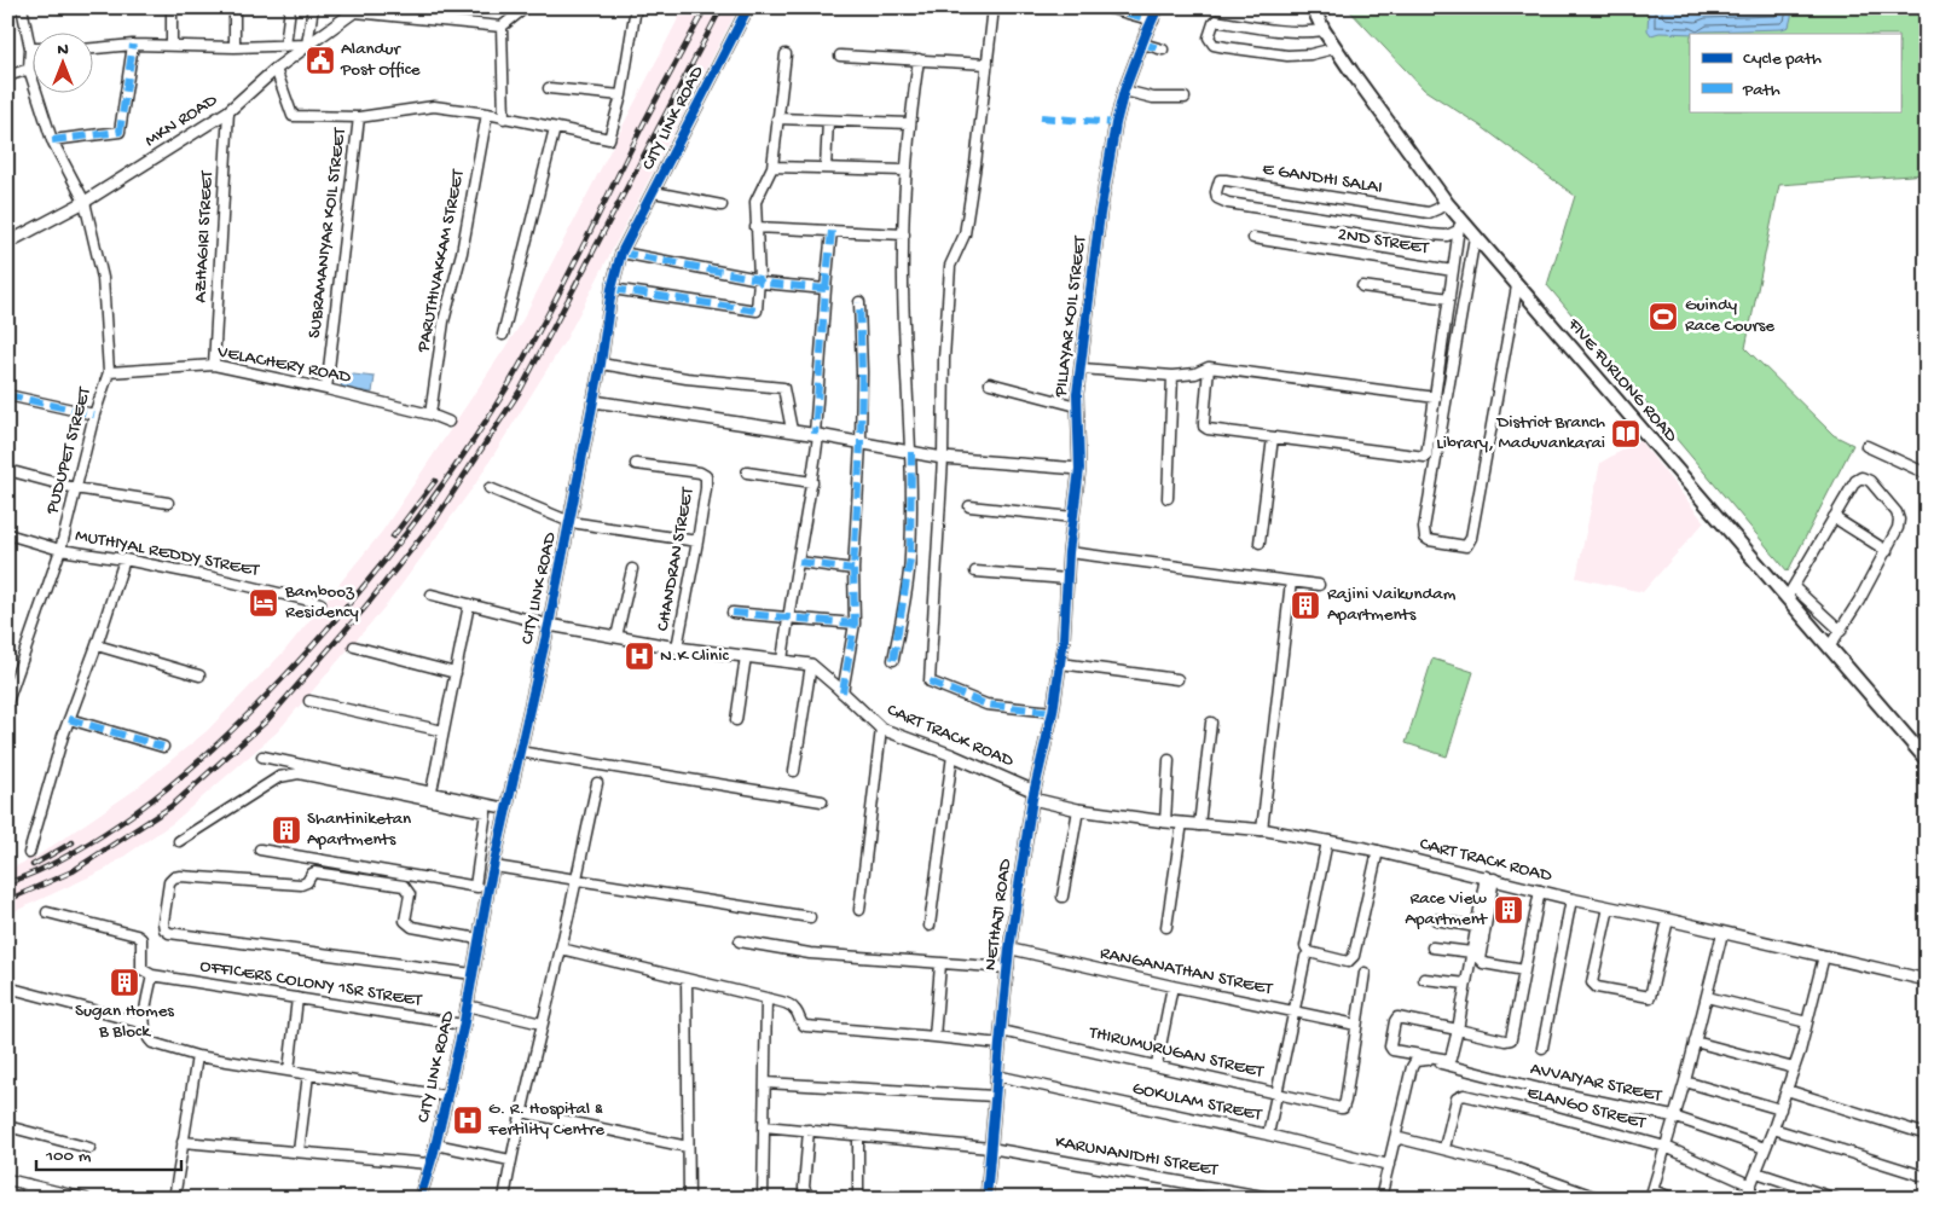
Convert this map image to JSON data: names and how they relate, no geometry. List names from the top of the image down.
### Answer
{
  "streets": {
    "main road": ["FIVE FURLONG ROAD"],
    "street": [
      "CITY LINK ROAD",
      "MKN ROAD",
      "E GANDHI SALAI",
      "SUBRAMANIYAR KOIL STREET",
      "AZHAGIRI STREET",
      "2ND STREET",
      "PARUTHIVAKKAM STREET",
      "PILLAYAR KOIL STREET",
      "VELACHERY ROAD",
      "PUDUPET STREET",
      "MUTHIYAL REDDY STREET",
      "CHANDRAN STREET",
      "CART TRACK ROAD",
      "NETHAJI ROAD",
      "RANGANATHAN STREET",
      "OFFICERS COLONY 1SR STREET",
      "THIRUMURUGAN STREET",
      "AVVAIYAR STREET",
      "GOKULAM STREET",
      "ELANGO STREET",
      "KARUNANIDHI STREET"
    ]
  },
  "crossings": [
    ["CITY LINK ROAD", "OFFICERS COLONY 1SR STREET"],
    ["MKN ROAD", "AZHAGIRI STREET"],
    ["MKN ROAD", "PUDUPET STREET"],
    ["E GANDHI SALAI", "FIVE FURLONG ROAD"],
    ["SUBRAMANIYAR KOIL STREET", "VELACHERY ROAD"],
    ["AZHAGIRI STREET", "VELACHERY ROAD"],
    ["PARUTHIVAKKAM STREET", "VELACHERY ROAD"],
    ["PILLAYAR KOIL STREET", "NETHAJI ROAD"],
    ["VELACHERY ROAD", "PUDUPET STREET"],
    ["PUDUPET STREET", "MUTHIYAL REDDY STREET"],
    ["CART TRACK ROAD", "NETHAJI ROAD"],
    ["NETHAJI ROAD", "RANGANATHAN STREET"],
    ["NETHAJI ROAD", "THIRUMURUGAN STREET"],
    ["NETHAJI ROAD", "GOKULAM STREET"],
    ["NETHAJI ROAD", "KARUNANIDHI STREET"],
    ["RANGANATHAN STREET", "THIRUMURUGAN STREET"]
  ],
  "places": {
    "public building": ["Alandur Post Office"],
    "sports": ["Guindy Race Course"],
    "library": ["District Branch Library, Maduvankarai"],
    "hotel": ["Bambooz Residency"],
    "building": [
      "Rajini Vaikundam Apartments",
      "Shantiniketan Apartments",
      "Race View Apartment",
      "Sugan Homes B Block"
    ],
    "hospital": ["N.K Clinic", "G. R. Hospital & Fertility Centre"]
  },
  "legend": ["Cycle path", "Path"],
  "scale_bar": "100 m",
  "north": "top"
}
